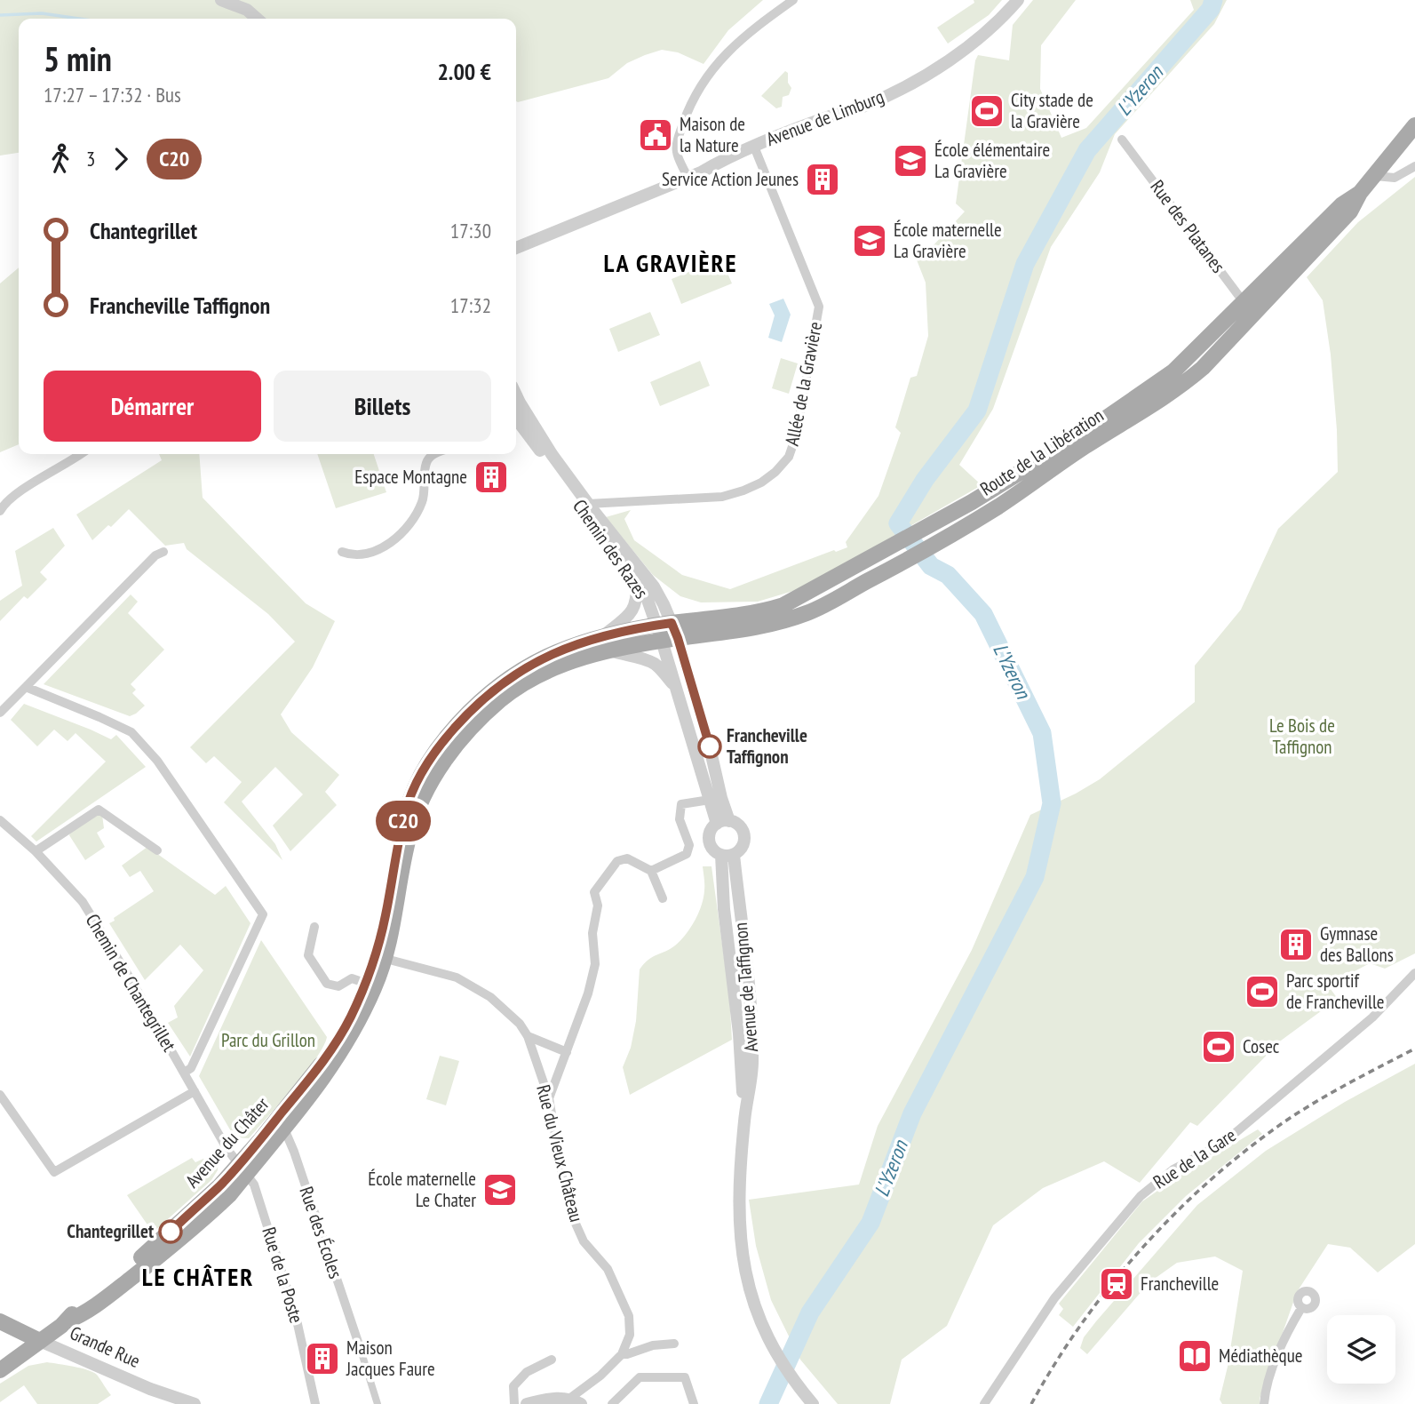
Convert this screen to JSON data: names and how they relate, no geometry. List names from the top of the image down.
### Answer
{
  "streets": {
    "main road": ["Route de la Libération", "Avenue du Châter", "Grande Rue"],
    "street": [
      "Avenue de Limburg",
      "Rue des Platanes",
      "Allée de la Gravière",
      "Chemin des Razes",
      "Chemin de Chantegrillet",
      "Avenue de Taffignon",
      "Rue du Vieux Château",
      "Rue de la Gare",
      "Rue des Écoles",
      "Rue de la Poste"
    ]
  },
  "crossings": [
    ["Avenue de Limburg", "Allée de la Gravière"],
    ["Rue des Platanes", "Route de la Libération"],
    ["Allée de la Gravière", "Chemin des Razes"],
    ["Route de la Libération", "Chemin des Razes"],
    ["Route de la Libération", "Avenue de Taffignon"],
    ["Route de la Libération", "Avenue du Châter"],
    ["Chemin des Razes", "Avenue de Taffignon"],
    ["Chemin des Razes", "Avenue du Châter"],
    ["Chemin de Chantegrillet", "Avenue du Châter"],
    ["Chemin de Chantegrillet", "Rue de la Poste"],
    ["Avenue de Taffignon", "Avenue du Châter"],
    ["Avenue du Châter", "Rue du Vieux Château"],
    ["Avenue du Châter", "Rue des Écoles"],
    ["Avenue du Châter", "Rue de la Poste"],
    ["Avenue du Châter", "Grande Rue"]
  ],
  "districts": ["LA GRAVIÈRE", "LE CHÂTER"],
  "water": ["L'Yzeron"],
  "parks": ["Le Bois de Taffignon", "Parc du Grillon"],
  "places": {
    "sports": ["City stade de la Gravière", "Parc sportif de Francheville", "Cosec"],
    "public building": ["Maison de la Nature"],
    "school or university": ["École élémentaire La Gravière", "École maternelle La Gravière", "École maternelle Le Chater"],
    "building": [
      "Service Action Jeunes",
      "Espace Montagne",
      "Gymnase des Ballons",
      "Maison Jacques Faure"
    ],
    "other": ["Francheville Taffignon", "Chantegrillet"],
    "station": ["Francheville"],
    "library": ["Médiathèque"]
  },
  "lines": ["bus line C20"],
  "page": {
    "on_map": "C20",
    "heading": ["5 min", "17:27 – 17:32 · Bus", "2.00 €"],
    "legs": ["3", "C20"],
    "list": [
      {
        "name": "Chantegrillet",
        "value": "17:30"
      },
      {
        "name": "Francheville Taffignon",
        "value": "17:32"
      }
    ],
    "buttons": ["Démarrer", "Billets"]
  }
}
